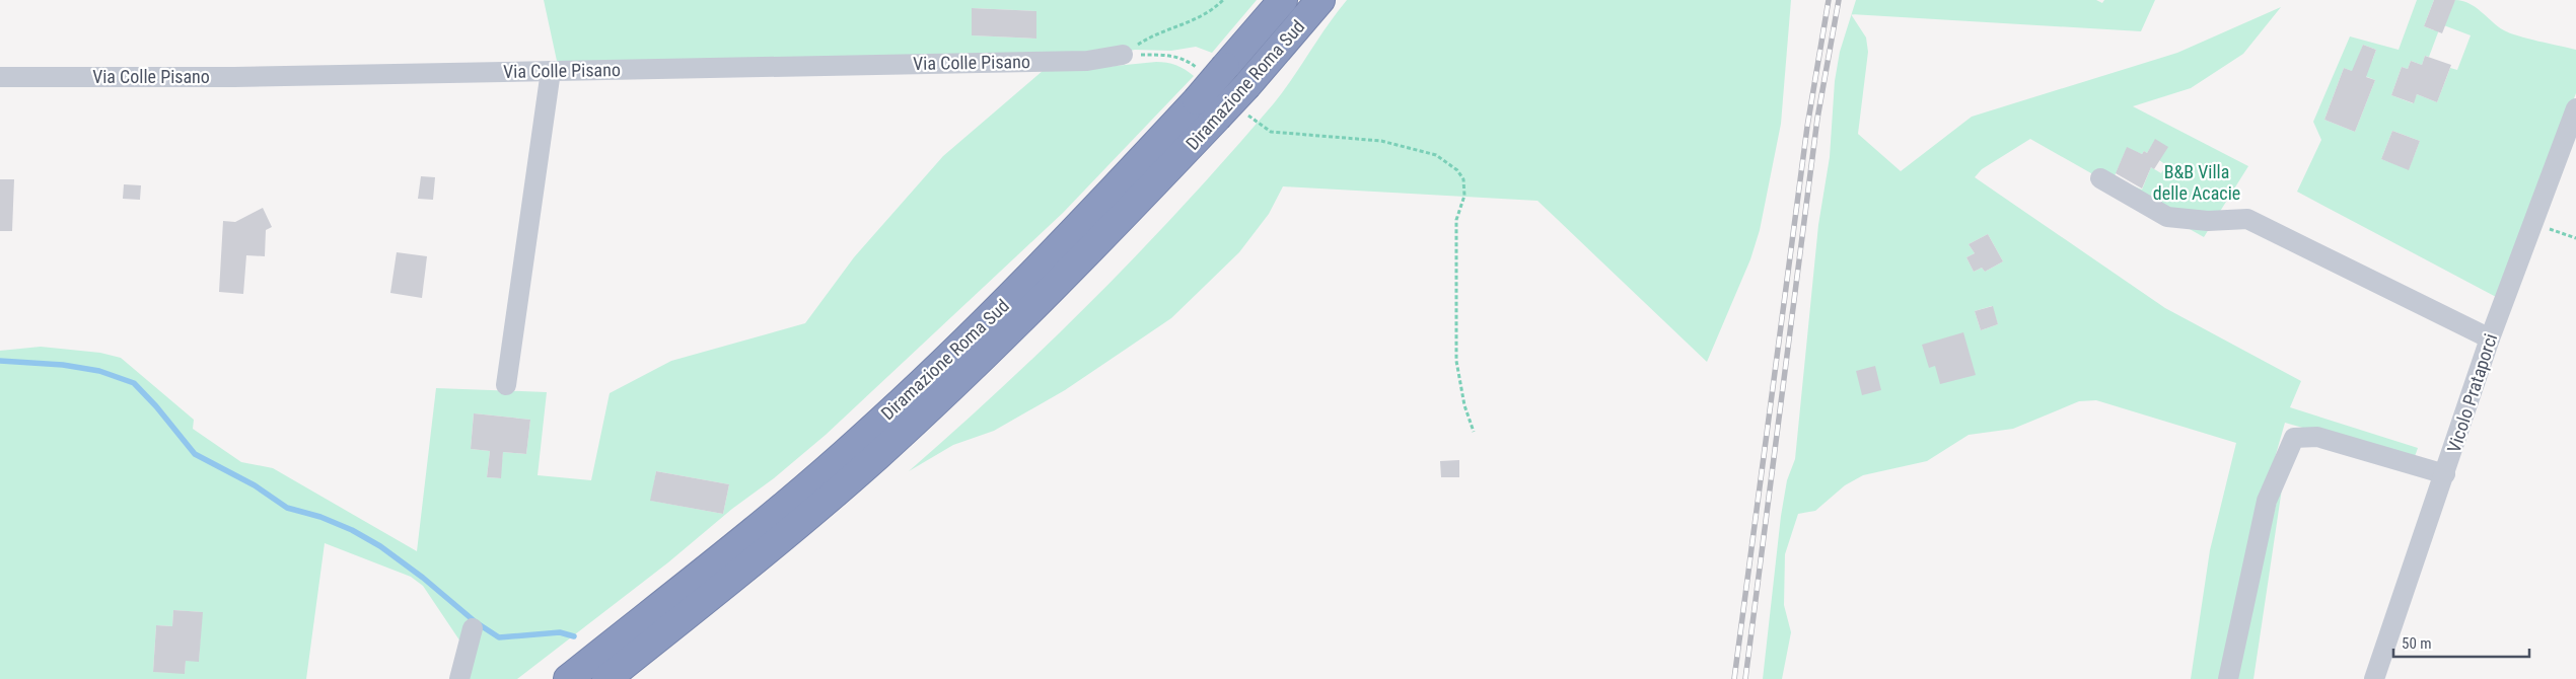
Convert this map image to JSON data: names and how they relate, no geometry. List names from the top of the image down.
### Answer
{
  "streets": {
    "highway": ["Diramazione Roma Sud"],
    "street": ["Via Colle Pisano", "Vicolo Prataporci"]
  },
  "parks": ["B&B Villa delle Acacie"],
  "scale_bar": "50 m"
}
